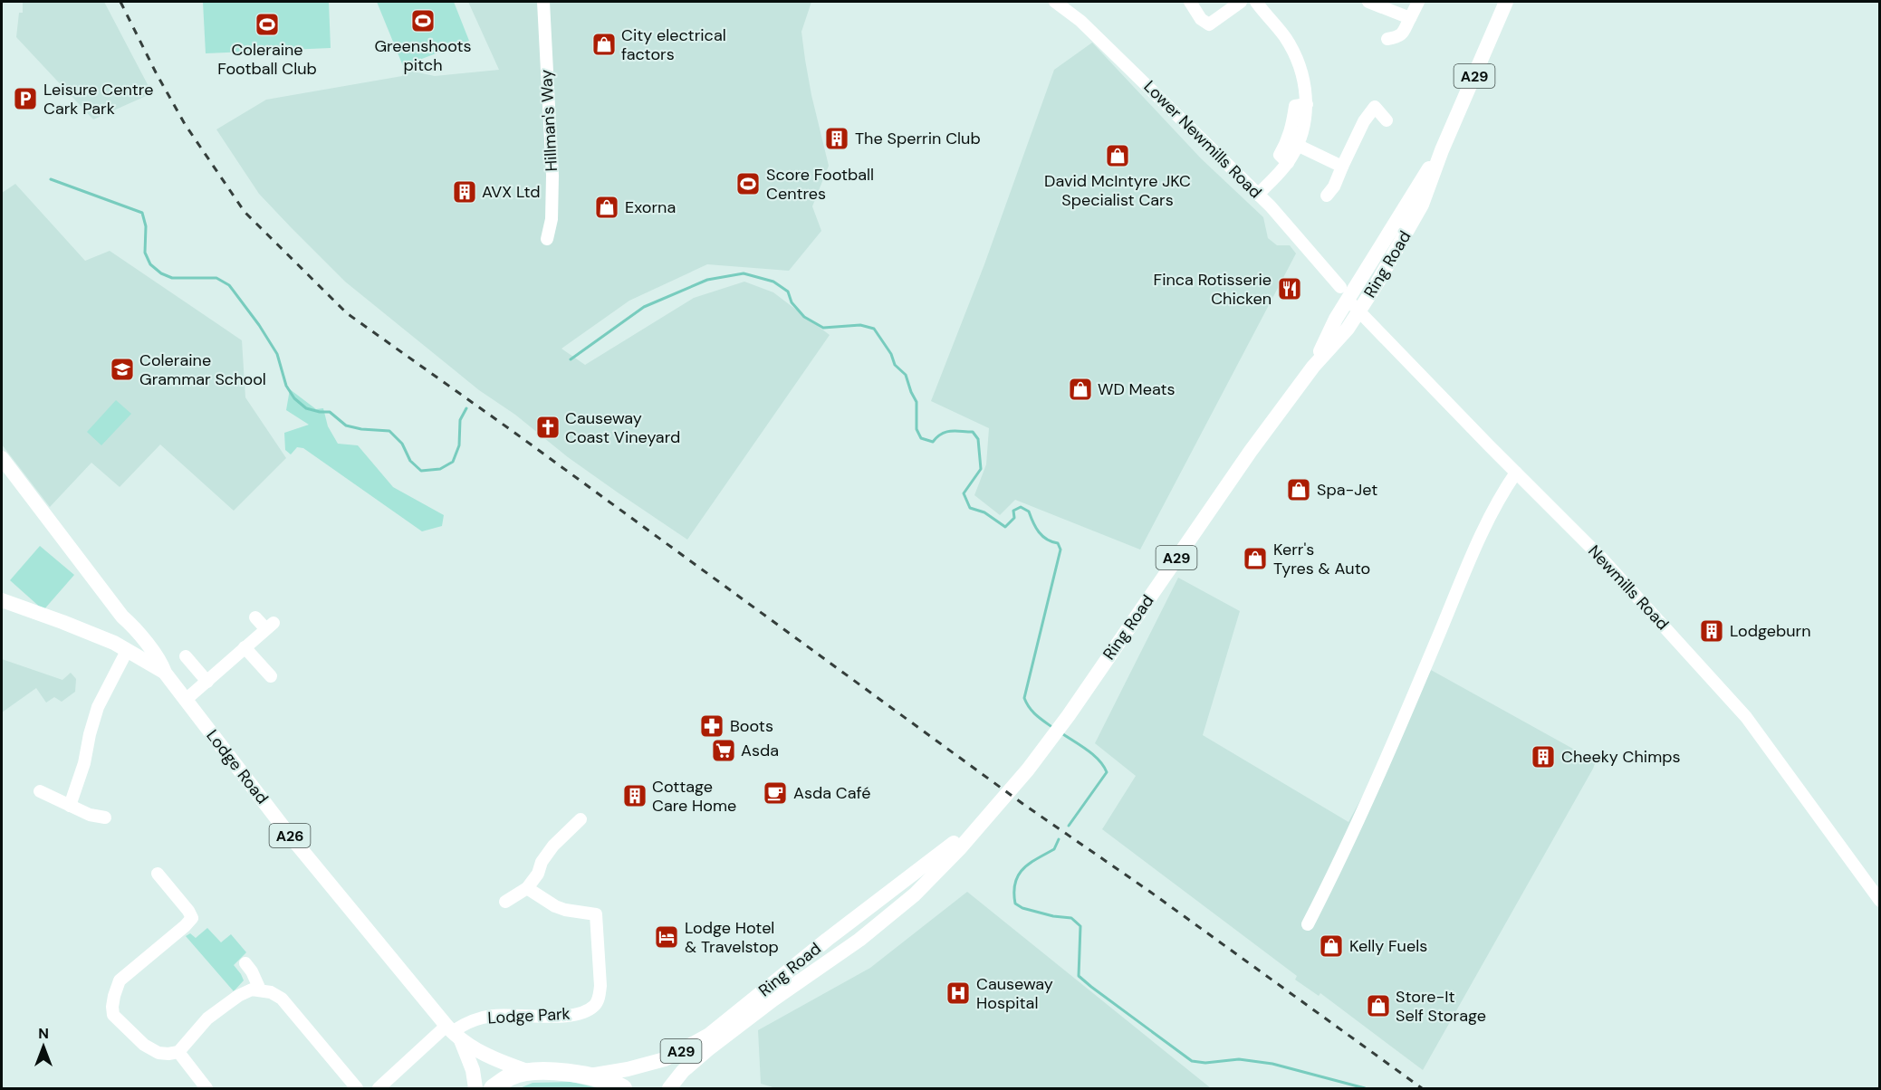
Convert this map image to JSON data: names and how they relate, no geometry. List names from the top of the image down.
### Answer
{
  "streets": {
    "highway": ["A29"],
    "main road": ["Ring Road", "Lodge Road", "A26"],
    "street": [
      "Hillman's Way",
      "Lower Newmills Road",
      "Newmills Road",
      "Lodge Park"
    ]
  },
  "crossings": [
    ["A29", "Ring Road"],
    ["A29", "Lodge Road"],
    ["Lower Newmills Road", "Ring Road"],
    ["Lower Newmills Road", "Newmills Road"],
    ["Ring Road", "Newmills Road"],
    ["Lodge Road", "A26"],
    ["Lodge Road", "Lodge Park"]
  ],
  "places": {
    "sports": ["Greenshoots pitch", "Coleraine Football Club", "Score Football Centres"],
    "shop": [
      "City electrical factors",
      "David McIntyre JKC Specialist Cars",
      "Exorna",
      "WD Meats",
      "Spa-Jet",
      "Kerr's Tyres & Auto",
      "Kelly Fuels",
      "Store-It Self Storage"
    ],
    "parking": ["Leisure Centre Cark Park"],
    "building": [
      "The Sperrin Club",
      "AVX Ltd",
      "Lodgeburn",
      "Cheeky Chimps",
      "Cottage Care Home"
    ],
    "restaurant": ["Finca Rotisserie Chicken"],
    "school or university": ["Coleraine Grammar School"],
    "church": ["Causeway Coast Vineyard"],
    "pharmacy": ["Boots"],
    "supermarket": ["Asda"],
    "cafe": ["Asda Café"],
    "hotel": ["Lodge Hotel & Travelstop"],
    "hospital": ["Causeway Hospital"]
  },
  "north": "top"
}
